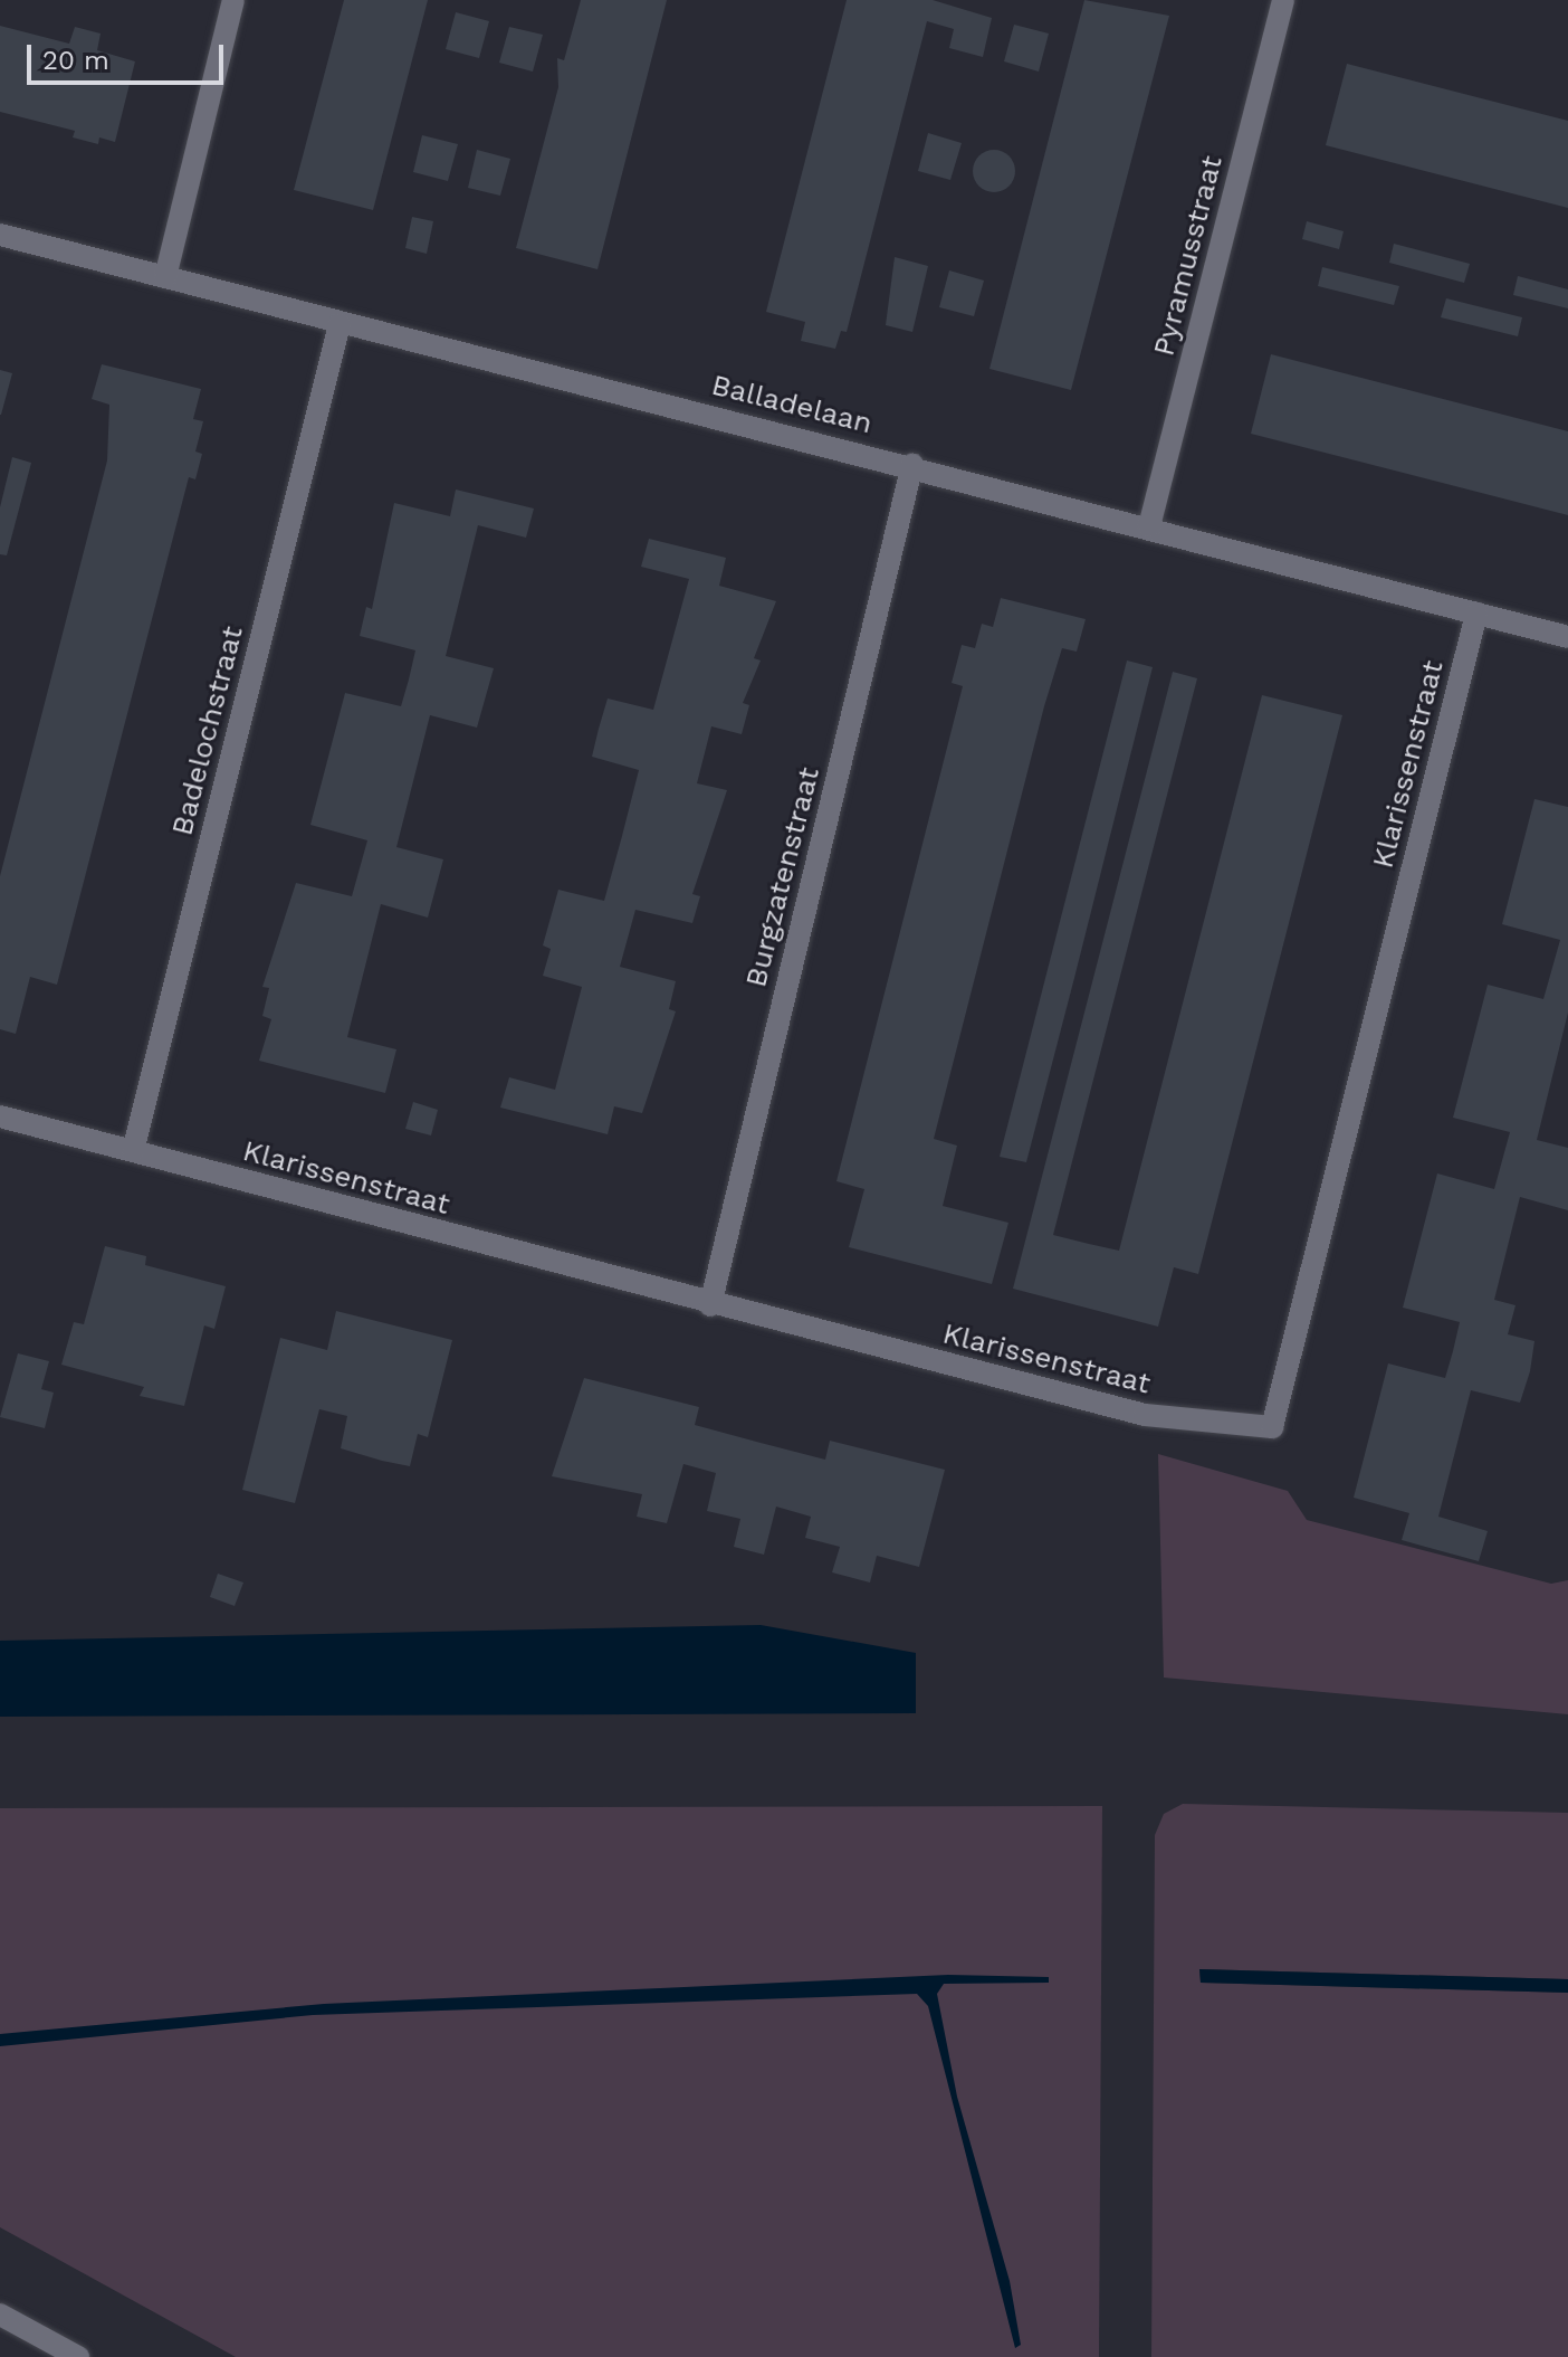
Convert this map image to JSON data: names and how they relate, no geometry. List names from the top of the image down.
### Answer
{
  "streets": {
    "street": [
      "Pyramusstraat",
      "Balladelaan",
      "Badelochstraat",
      "Klarissenstraat",
      "Burgzatenstraat"
    ]
  },
  "crossings": [
    ["Pyramusstraat", "Balladelaan"],
    ["Balladelaan", "Badelochstraat"],
    ["Balladelaan", "Klarissenstraat"],
    ["Balladelaan", "Burgzatenstraat"],
    ["Badelochstraat", "Klarissenstraat"],
    ["Klarissenstraat", "Burgzatenstraat"]
  ],
  "scale_bar": "20 m"
}
